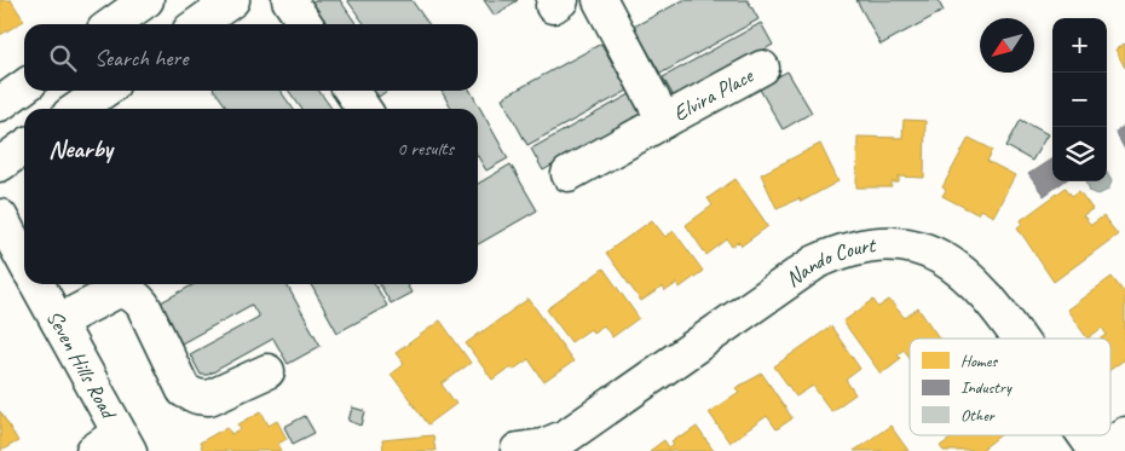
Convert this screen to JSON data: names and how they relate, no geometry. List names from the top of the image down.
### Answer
{
  "streets": {
    "street": ["Elvira Place", "Nando Court", "Seven Hills Road"]
  },
  "legend": ["Homes", "Industry", "Other"],
  "north": "bottom left",
  "page": {
    "map_buttons": ["+", "−"],
    "search": "Search here",
    "heading": ["Nearby", "0 results"]
  }
}
